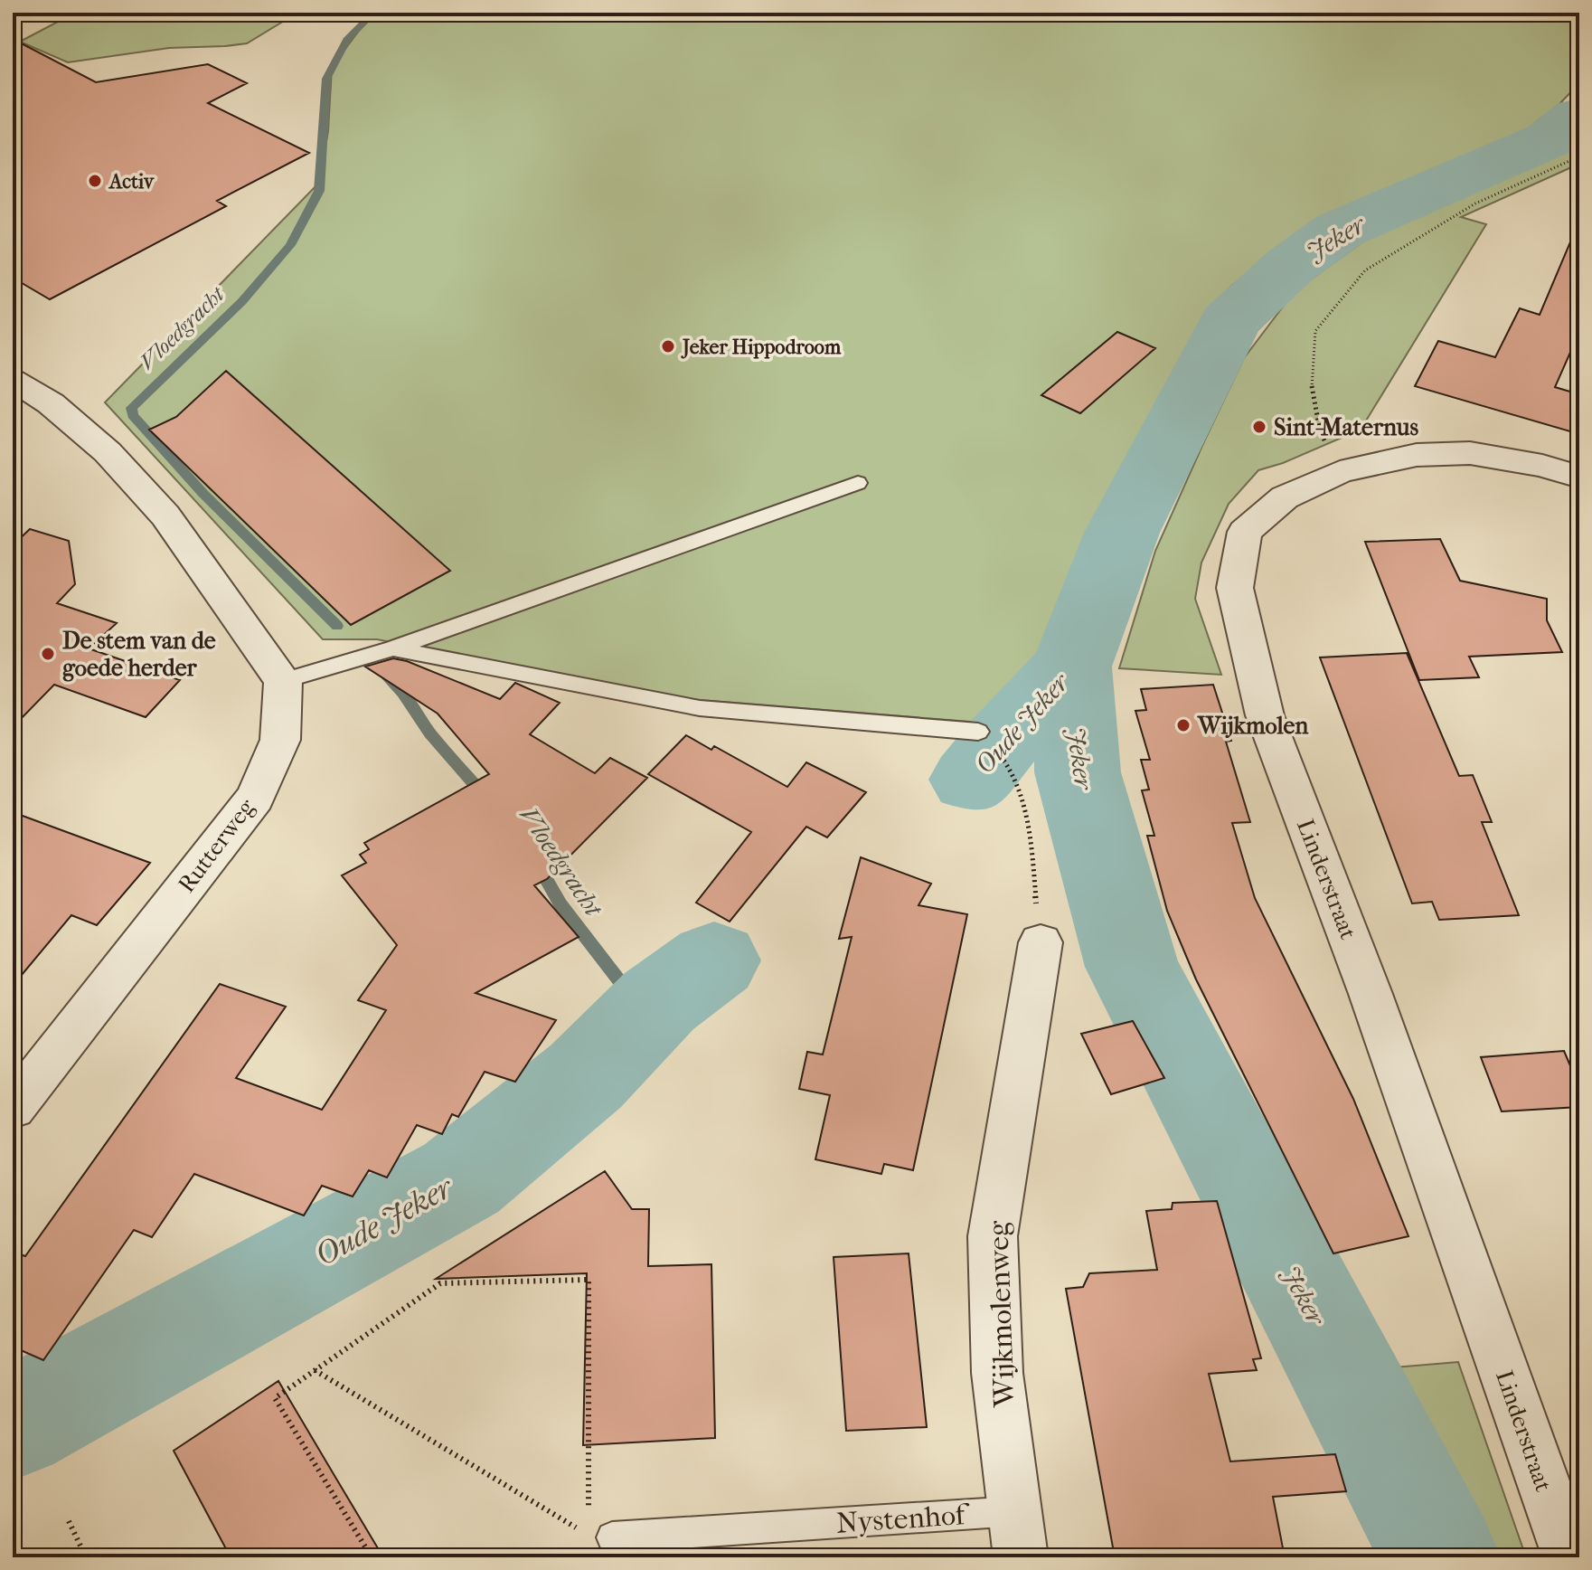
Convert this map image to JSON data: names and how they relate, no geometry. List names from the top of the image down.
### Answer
{
  "streets": {
    "street": ["Rutterweg", "Linderstraat", "Wijkmolenweg"],
    "lane": ["Nystenhof"]
  },
  "crossings": [
    ["Wijkmolenweg", "Nystenhof"]
  ],
  "water": ["Jeker", "Vloedgracht", "Oude Jeker"],
  "places": [
    "Activ",
    "Jeker Hippodroom",
    "Sint-Maternus",
    "De stem van de goede herder",
    "Wijkmolen"
  ]
}
